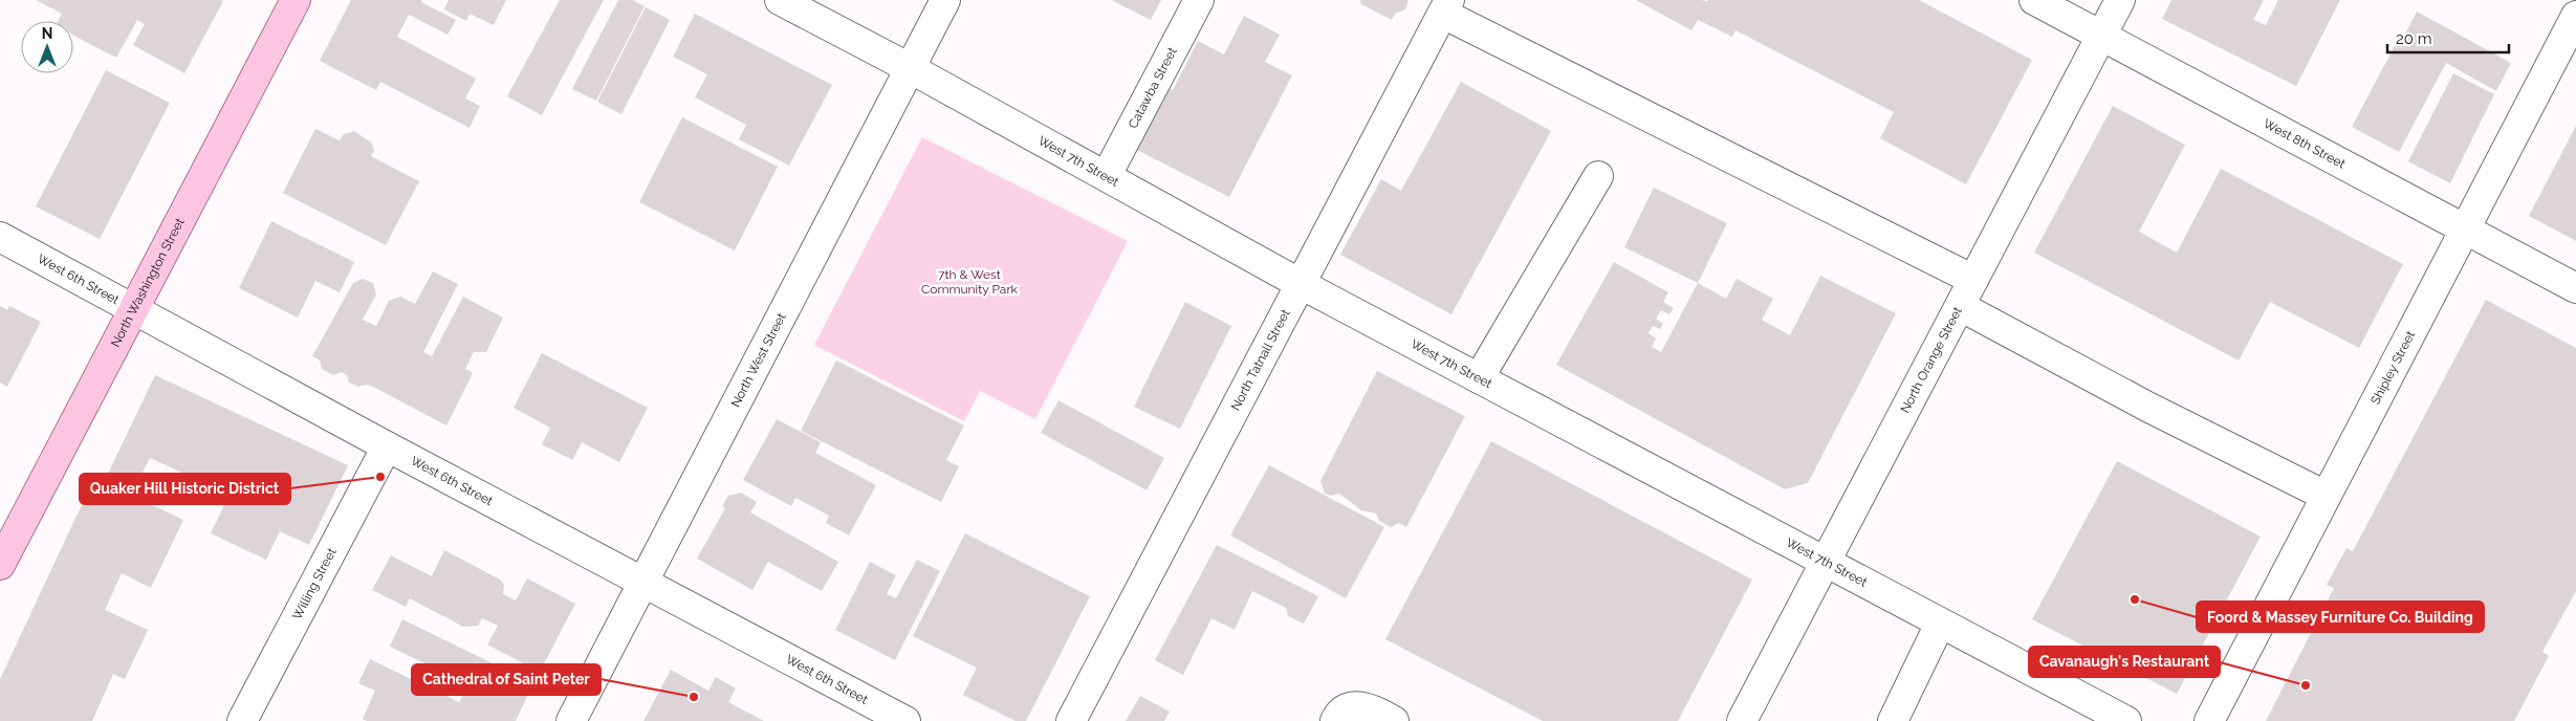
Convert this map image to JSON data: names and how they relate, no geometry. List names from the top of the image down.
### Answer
{
  "streets": {
    "main road": ["North Washington Street"],
    "street": [
      "Catawba Street",
      "West 8th Street",
      "West 7th Street",
      "West 6th Street",
      "North West Street",
      "North Tatnall Street",
      "North Orange Street",
      "Shipley Street",
      "Willing Street"
    ]
  },
  "crossings": [
    ["Catawba Street", "West 7th Street"],
    ["West 8th Street", "North Orange Street"],
    ["West 8th Street", "Shipley Street"],
    ["West 7th Street", "North West Street"],
    ["West 7th Street", "North Tatnall Street"],
    ["West 7th Street", "North Orange Street"],
    ["West 6th Street", "North Washington Street"],
    ["West 6th Street", "North West Street"],
    ["West 6th Street", "Willing Street"]
  ],
  "parks": ["7th & West Community Park"],
  "places": [
    "Quaker Hill Historic District",
    "Foord & Massey Furniture Co. Building",
    "Cavanaugh's Restaurant",
    "Cathedral of Saint Peter"
  ],
  "scale_bar": "20 m",
  "north": "top"
}
